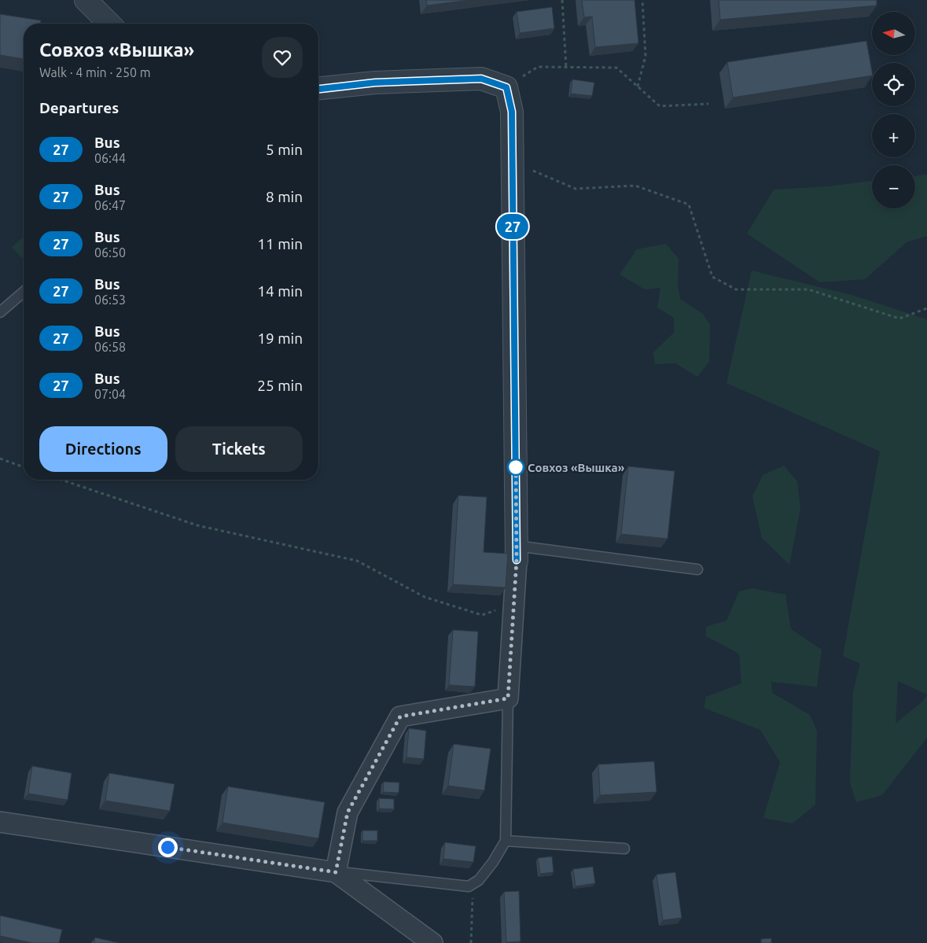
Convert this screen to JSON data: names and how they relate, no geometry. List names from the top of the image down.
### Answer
{
  "places": ["Совхоз «Вышка»"],
  "lines": ["bus line 27"],
  "north": "left",
  "page": {
    "on_map": "27",
    "map_buttons": ["+", "−"],
    "heading": [
      ["Совхоз «Вышка»", "Walk · 4 min · 250 m"],
      "Departures"
    ],
    "list": [
      {
        "mark": "27",
        "name": "Bus",
        "note": "06:44",
        "value": "5 min"
      },
      {
        "mark": "27",
        "name": "Bus",
        "note": "06:47",
        "value": "8 min"
      },
      {
        "mark": "27",
        "name": "Bus",
        "note": "06:50",
        "value": "11 min"
      },
      {
        "mark": "27",
        "name": "Bus",
        "note": "06:53",
        "value": "14 min"
      },
      {
        "mark": "27",
        "name": "Bus",
        "note": "06:58",
        "value": "19 min"
      },
      {
        "mark": "27",
        "name": "Bus",
        "note": "07:04",
        "value": "25 min"
      }
    ],
    "buttons": ["Directions", "Tickets"]
  }
}
